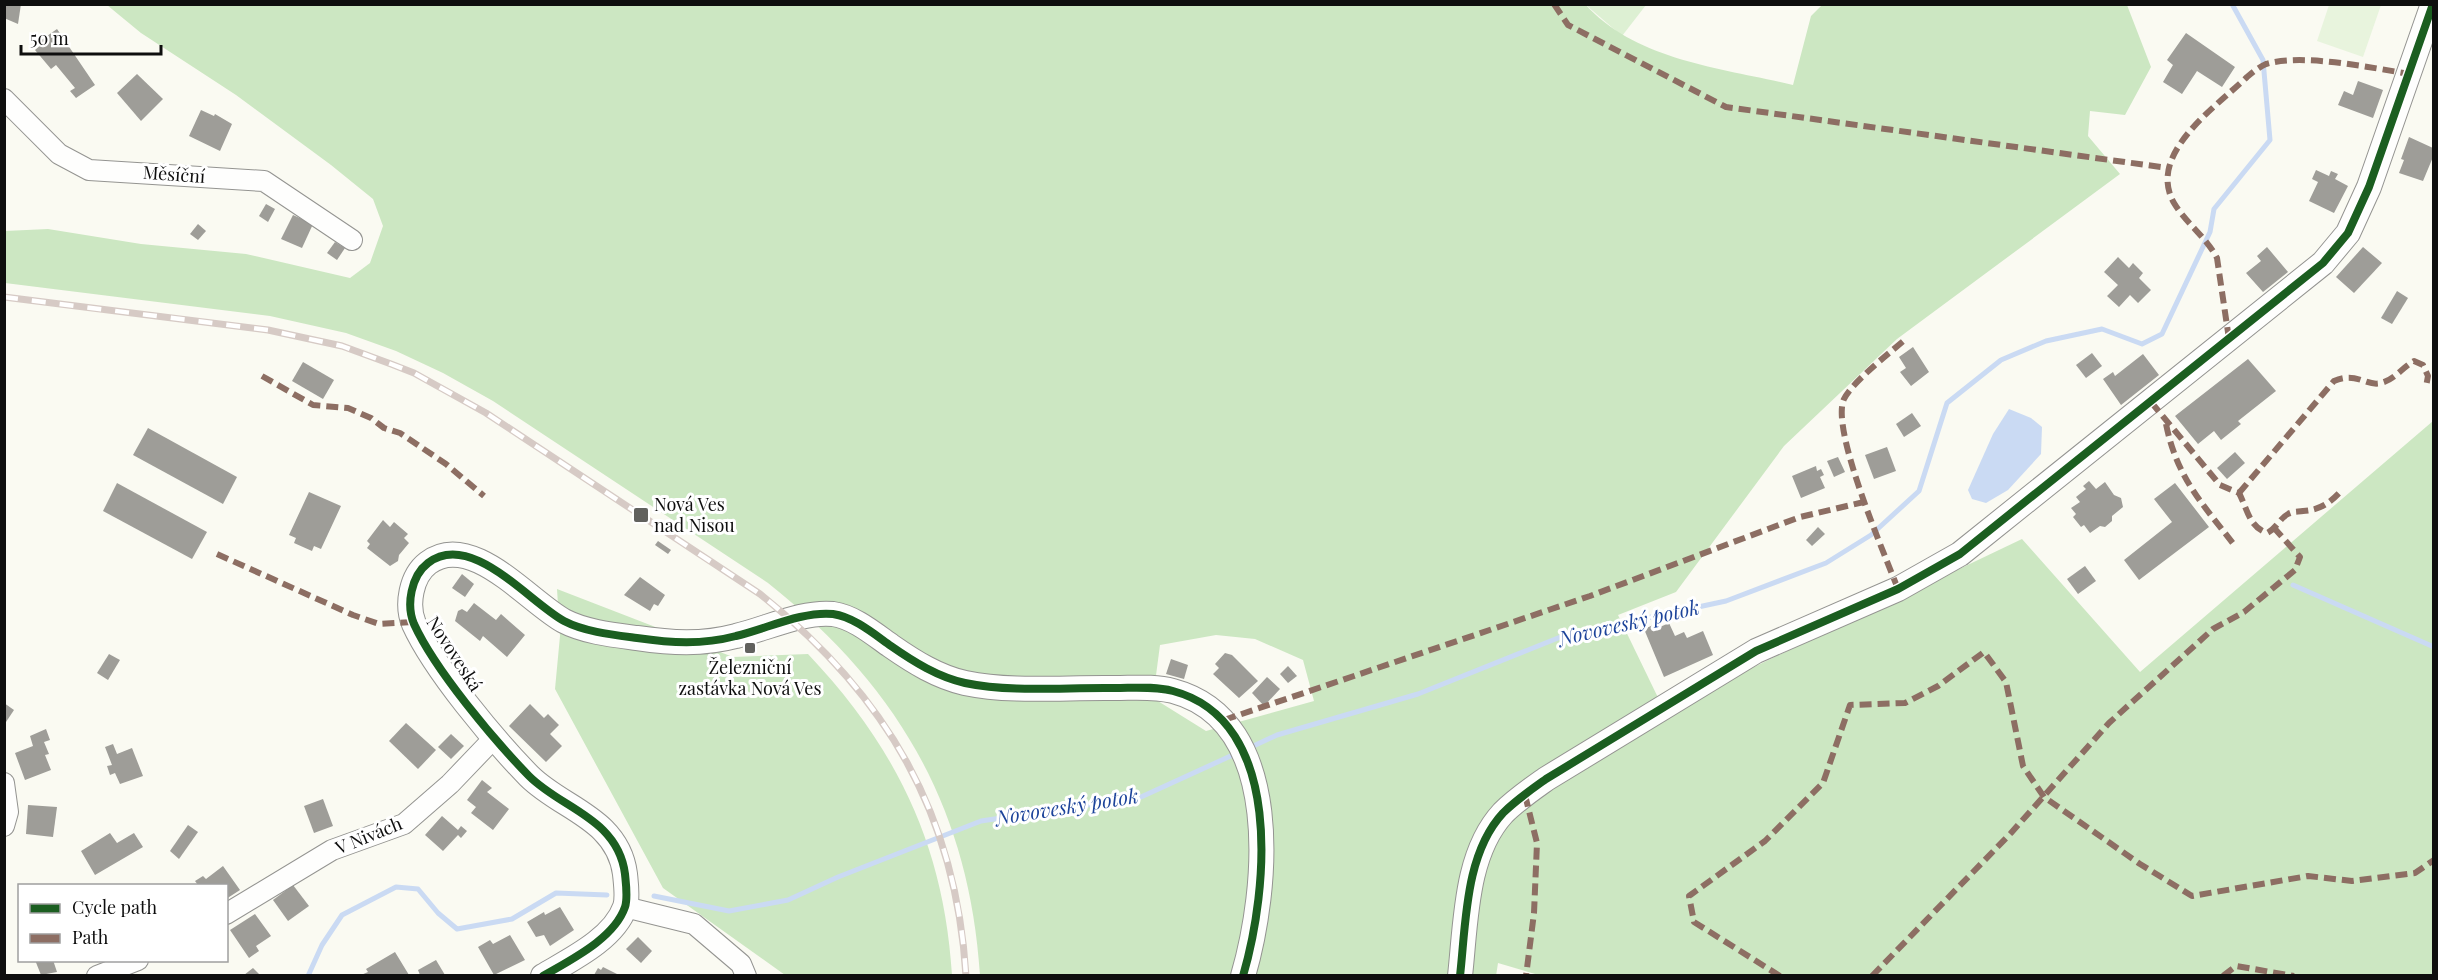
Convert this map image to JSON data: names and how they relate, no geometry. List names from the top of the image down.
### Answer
{
  "streets": {
    "street": ["Měsíční", "Novoveská", "V Nivách"]
  },
  "crossings": [
    ["Novoveská", "V Nivách"]
  ],
  "water": ["Novoveský potok"],
  "places": {
    "transit": ["Nová Ves nad Nisou", "Železniční zastávka Nová Ves"]
  },
  "legend": ["Cycle path", "Path"],
  "scale_bar": "50 m"
}
